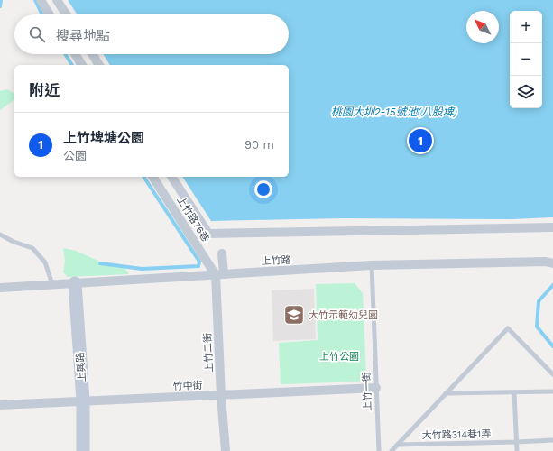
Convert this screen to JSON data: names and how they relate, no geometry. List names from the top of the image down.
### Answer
{
  "streets": {
    "street": [
      "上竹路76巷",
      "上竹路",
      "上竹二街",
      "上興路",
      "竹中街"
    ],
    "lane": ["上竹一街", "大竹路314巷1弄"]
  },
  "crossings": [
    ["上竹路76巷", "上竹路"],
    ["上竹路76巷", "上竹二街"],
    ["上竹路", "上竹二街"],
    ["上竹路", "上興路"],
    ["上竹路", "上竹一街"],
    ["上竹二街", "竹中街"],
    ["上興路", "竹中街"],
    ["竹中街", "上竹一街"]
  ],
  "water": ["桃園大圳2-15號池(八股埤)"],
  "parks": ["上竹公園"],
  "places": {
    "school or university": ["大竹示範幼兒園"]
  },
  "north": "top left",
  "page": {
    "map_buttons": ["+", "−"],
    "search": "搜尋地點",
    "heading": "附近",
    "list": [
      {
        "mark": "1",
        "name": "上竹埤塘公園",
        "note": "公園",
        "value": "90 m"
      }
    ],
    "pins": "1"
  }
}
